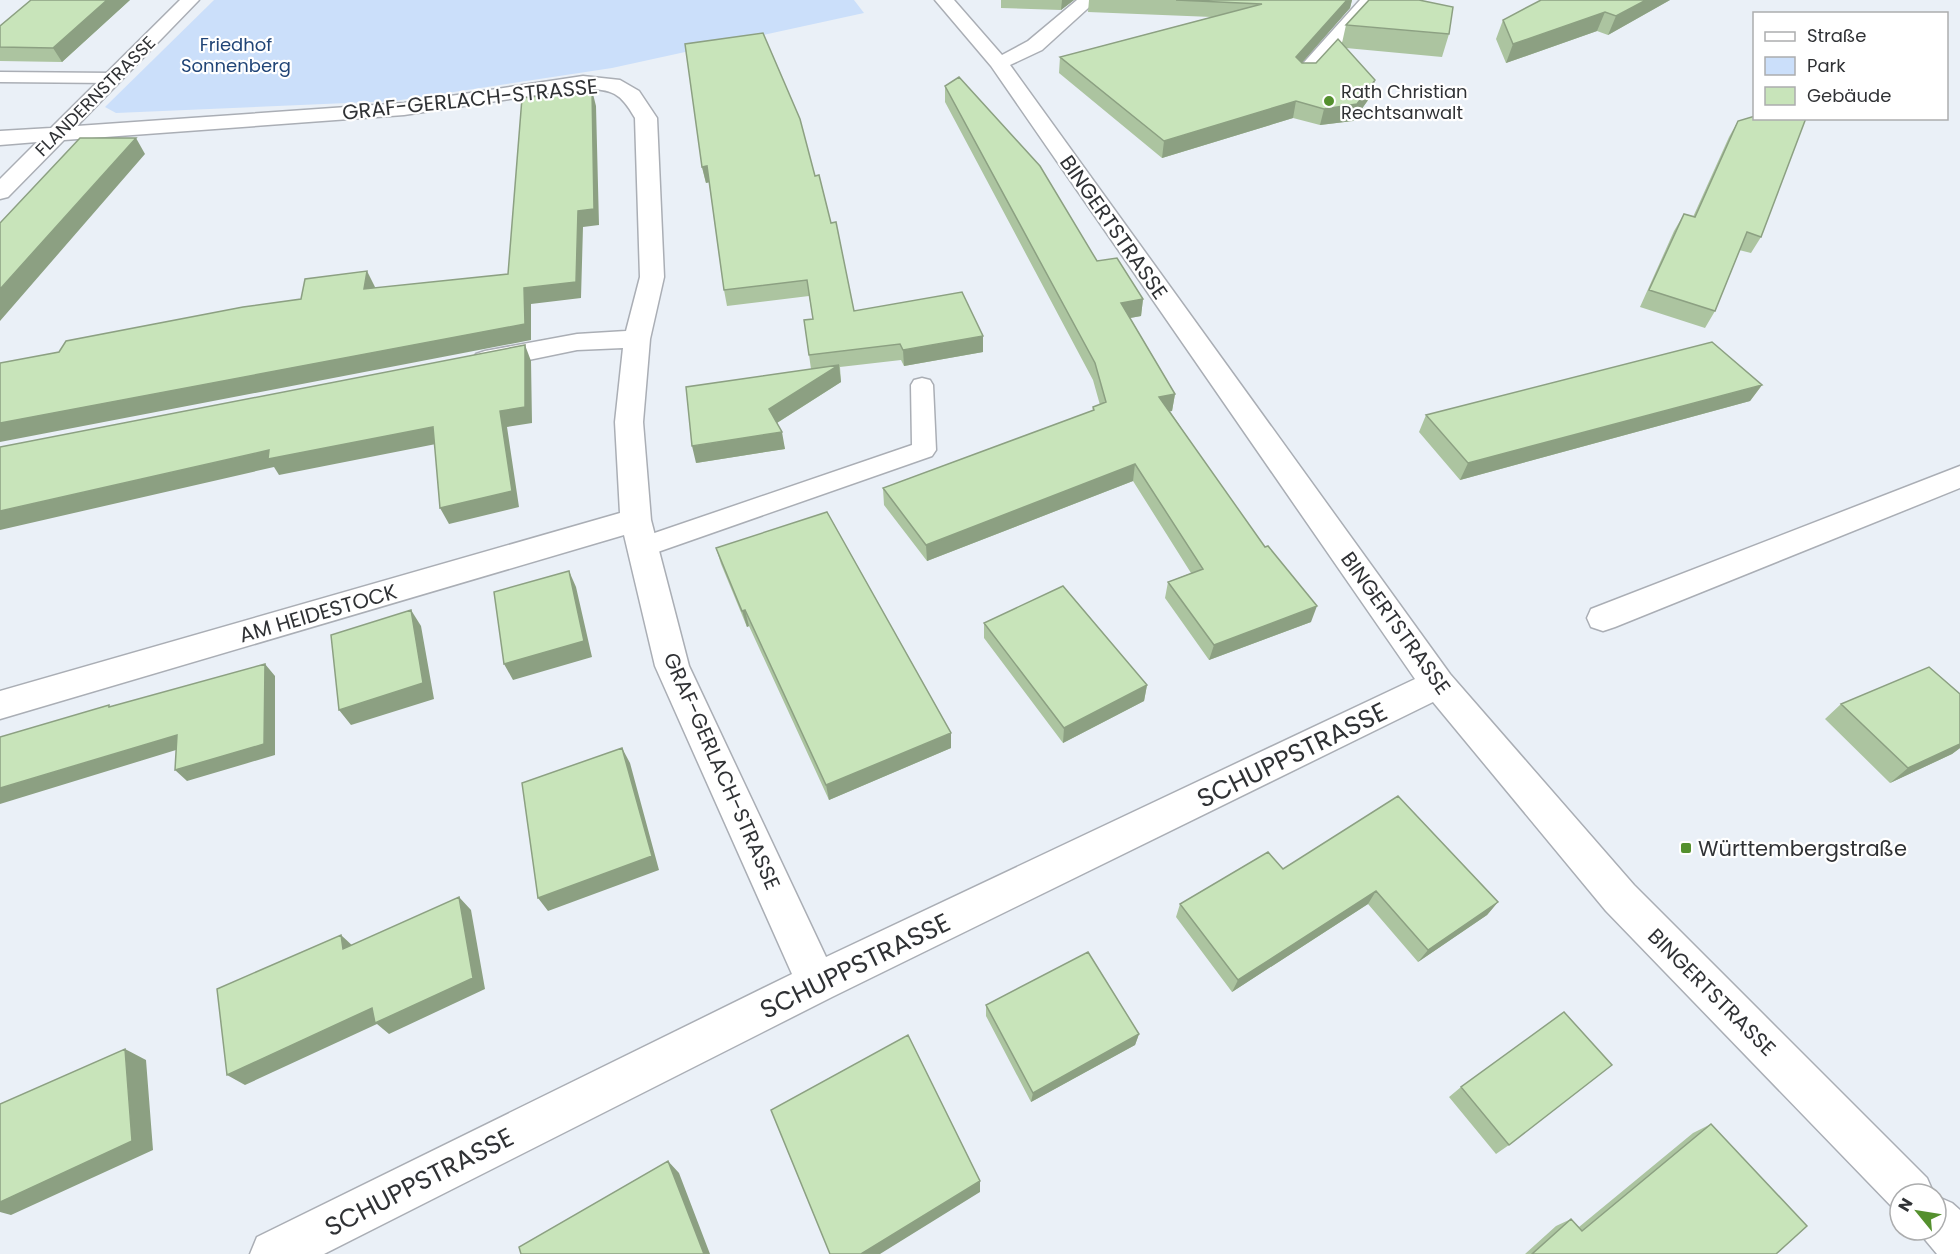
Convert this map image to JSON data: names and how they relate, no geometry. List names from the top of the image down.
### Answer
{
  "streets": {
    "street": [
      "FLANDERNSTRASSE",
      "GRAF-GERLACH-STRASSE",
      "BINGERTSTRASSE",
      "AM HEIDESTOCK",
      "SCHUPPSTRASSE"
    ]
  },
  "crossings": [
    ["FLANDERNSTRASSE", "GRAF-GERLACH-STRASSE"],
    ["GRAF-GERLACH-STRASSE", "AM HEIDESTOCK"],
    ["GRAF-GERLACH-STRASSE", "SCHUPPSTRASSE"],
    ["BINGERTSTRASSE", "SCHUPPSTRASSE"]
  ],
  "parks": ["Friedhof Sonnenberg"],
  "places": {
    "other": ["Rath Christian Rechtsanwalt"],
    "transit": ["Württembergstraße"]
  },
  "legend": ["Straße", "Park", "Gebäude"],
  "north": "top left"
}
